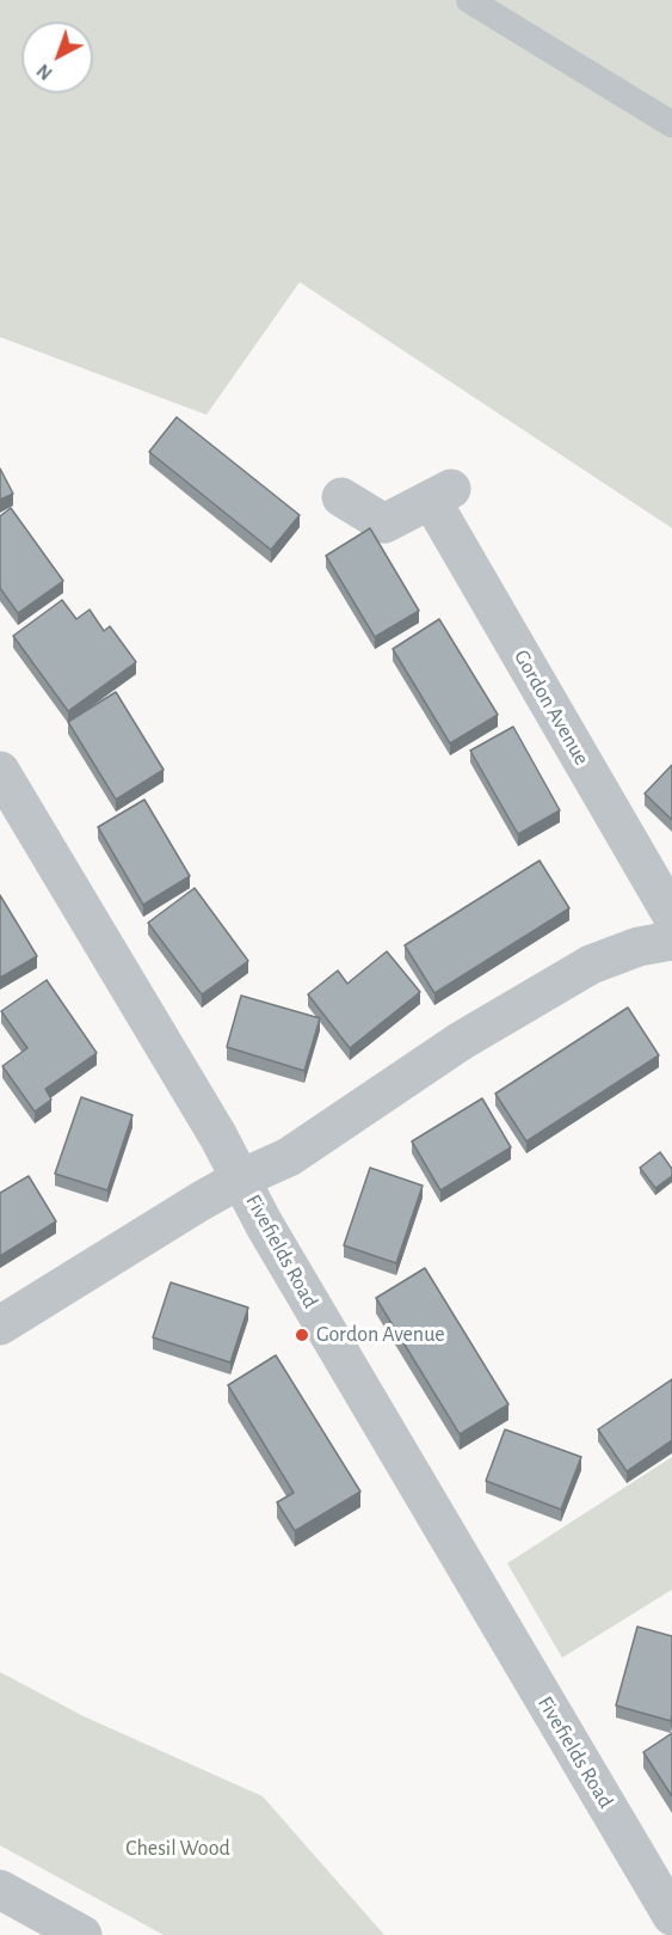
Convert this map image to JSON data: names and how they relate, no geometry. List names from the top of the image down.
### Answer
{
  "streets": {
    "street": ["Gordon Avenue", "Fivefields Road"]
  },
  "parks": ["Chesil Wood"],
  "places": ["Gordon Avenue"],
  "north": "bottom left"
}
